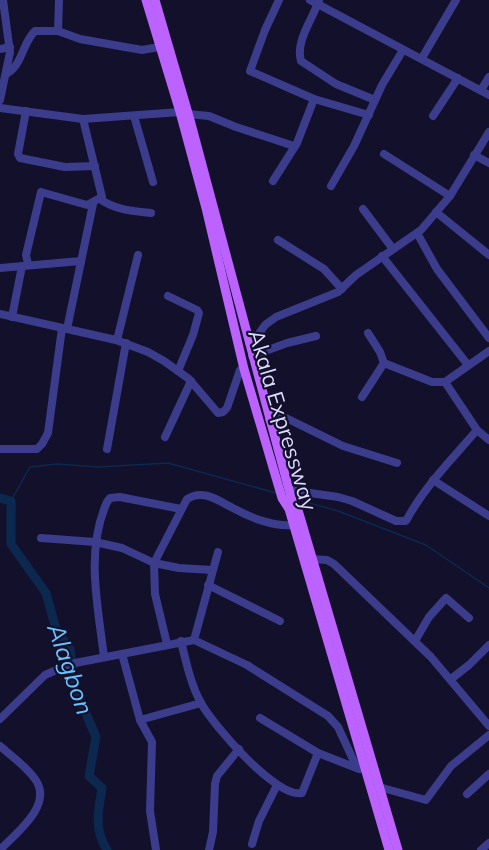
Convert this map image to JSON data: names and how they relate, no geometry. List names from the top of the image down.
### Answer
{
  "streets": {
    "main road": ["Akala Expressway"]
  },
  "water": ["Alagbon"]
}
